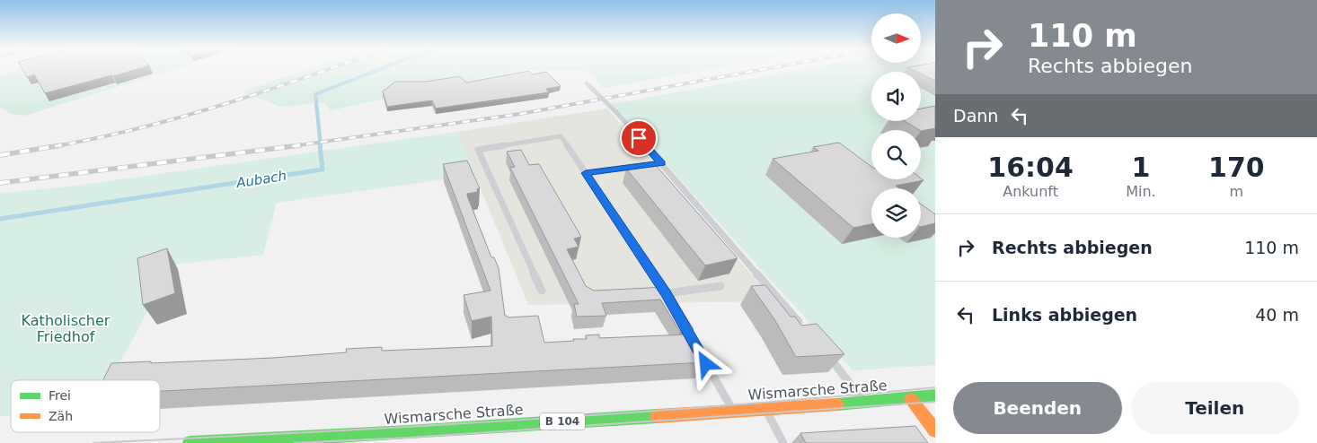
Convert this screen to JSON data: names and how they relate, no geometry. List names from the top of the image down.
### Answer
{
  "streets": {
    "main road": ["Wismarsche Straße", "B 104"]
  },
  "water": ["Aubach"],
  "parks": ["Katholischer Friedhof"],
  "legend": ["Frei", "Zäh"],
  "north": "right",
  "page": {
    "turn": ["110 m", "Rechts abbiegen"],
    "then": "Dann",
    "eta": [
      "16:04",
      "Ankunft",
      "1",
      "Min.",
      "170",
      "m"
    ],
    "list": [
      {
        "name": "Rechts abbiegen",
        "value": "110 m"
      },
      {
        "name": "Links abbiegen",
        "value": "40 m"
      }
    ],
    "buttons": ["Beenden", "Teilen"]
  }
}
